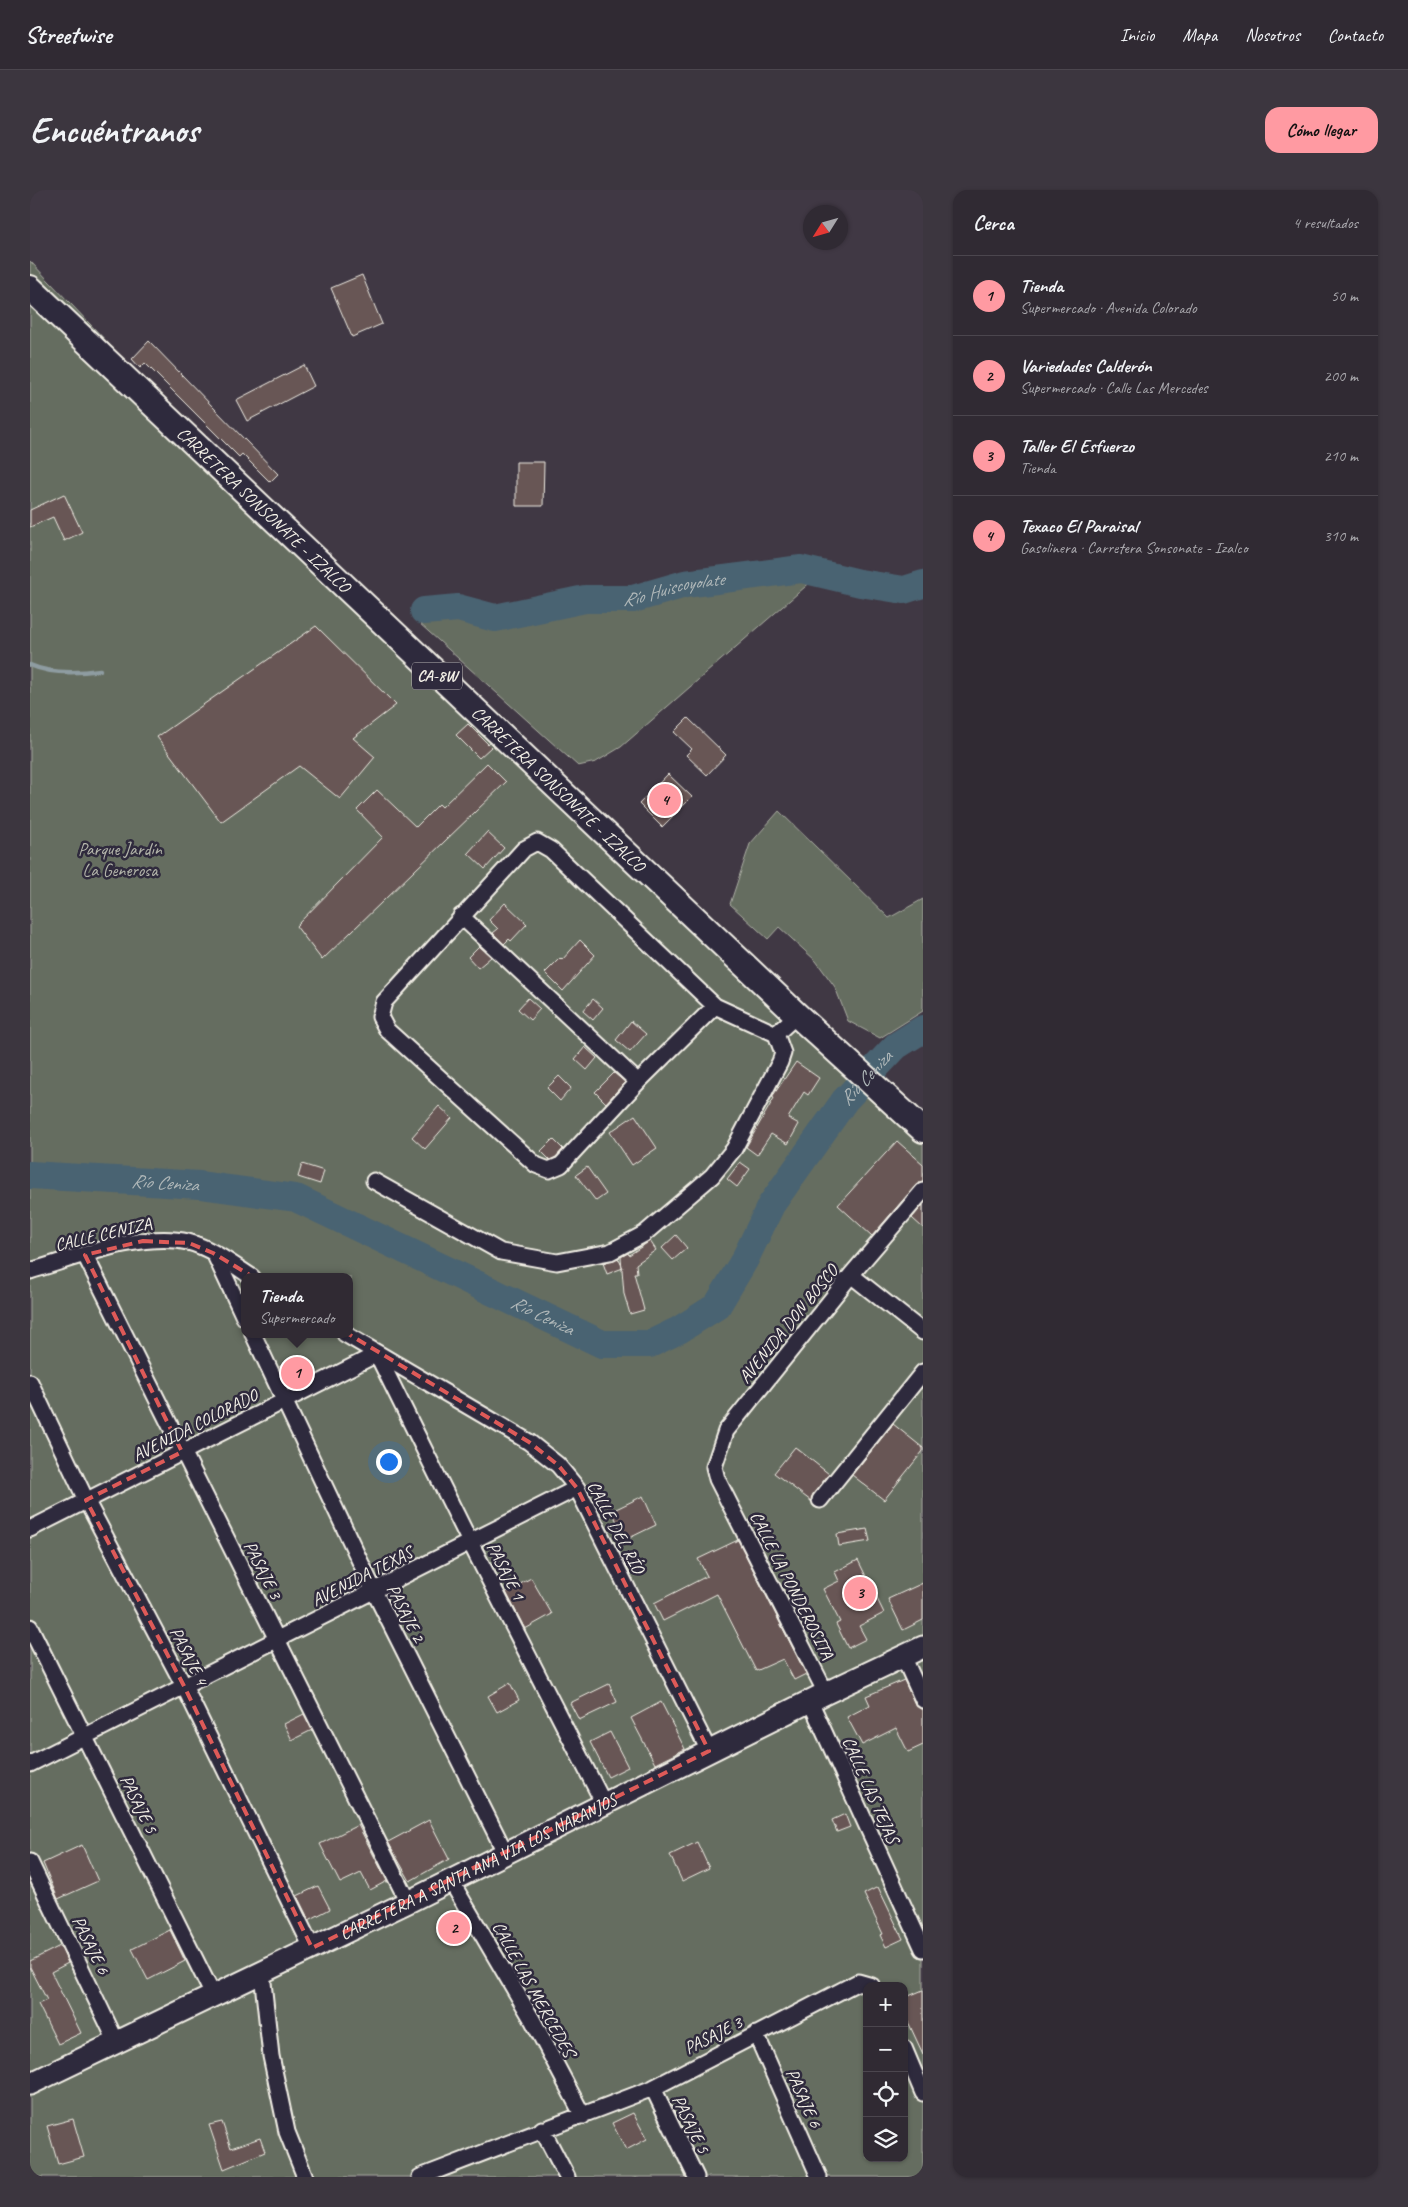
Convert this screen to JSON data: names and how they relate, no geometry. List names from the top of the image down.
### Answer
{
  "streets": {
    "main road": ["CARRETERA SONSONATE - IZALCO", "CA-8W", "CARRETERA A SANTA ANA VIA LOS NARANJOS"],
    "street": [
      "CALLE CENIZA",
      "AVENIDA DON BOSCO",
      "AVENIDA COLORADO",
      "CALLE DEL RÍO",
      "PASAJE 3",
      "PASAJE 1",
      "AVENIDA TEXAS",
      "CALLE LA PONDEROSITA",
      "PASAJE 2",
      "PASAJE 4",
      "CALLE LAS TEJAS",
      "PASAJE 5",
      "PASAJE 6",
      "CALLE LAS MERCEDES"
    ]
  },
  "crossings": [
    ["CALLE CENIZA", "PASAJE 3"],
    ["AVENIDA DON BOSCO", "CALLE LA PONDEROSITA"],
    ["AVENIDA COLORADO", "CALLE DEL RÍO"],
    ["AVENIDA COLORADO", "PASAJE 3"],
    ["AVENIDA COLORADO", "PASAJE 1"],
    ["AVENIDA COLORADO", "PASAJE 2"],
    ["AVENIDA COLORADO", "PASAJE 4"],
    ["CALLE DEL RÍO", "PASAJE 1"],
    ["CALLE DEL RÍO", "AVENIDA TEXAS"],
    ["CALLE DEL RÍO", "CARRETERA A SANTA ANA VIA LOS NARANJOS"],
    ["PASAJE 3", "AVENIDA TEXAS"],
    ["PASAJE 3", "PASAJE 5"],
    ["PASAJE 3", "CARRETERA A SANTA ANA VIA LOS NARANJOS"],
    ["PASAJE 3", "PASAJE 6"],
    ["PASAJE 3", "CALLE LAS MERCEDES"],
    ["PASAJE 1", "AVENIDA TEXAS"],
    ["PASAJE 1", "CARRETERA A SANTA ANA VIA LOS NARANJOS"],
    ["AVENIDA TEXAS", "PASAJE 2"],
    ["AVENIDA TEXAS", "PASAJE 4"],
    ["AVENIDA TEXAS", "PASAJE 5"],
    ["CALLE LA PONDEROSITA", "CALLE LAS TEJAS"],
    ["CALLE LA PONDEROSITA", "CARRETERA A SANTA ANA VIA LOS NARANJOS"],
    ["PASAJE 2", "CARRETERA A SANTA ANA VIA LOS NARANJOS"],
    ["PASAJE 4", "CARRETERA A SANTA ANA VIA LOS NARANJOS"],
    ["CALLE LAS TEJAS", "CARRETERA A SANTA ANA VIA LOS NARANJOS"],
    ["PASAJE 5", "CARRETERA A SANTA ANA VIA LOS NARANJOS"],
    ["CARRETERA A SANTA ANA VIA LOS NARANJOS", "PASAJE 6"],
    ["CARRETERA A SANTA ANA VIA LOS NARANJOS", "CALLE LAS MERCEDES"]
  ],
  "water": ["Río Huiscoyolate", "Río Ceniza"],
  "parks": ["Parque Jardín La Generosa"],
  "north": "bottom left",
  "page": {
    "header": "Streetwise",
    "nav": [
      "Inicio",
      "Mapa",
      "Nosotros",
      "Contacto"
    ],
    "buttons": "Cómo llegar",
    "title": "Encuéntranos",
    "heading": ["Cerca", "4 resultados"],
    "list": [
      {
        "mark": "1",
        "name": "Tienda",
        "note": "Supermercado · Avenida Colorado",
        "value": "50 m"
      },
      {
        "mark": "2",
        "name": "Variedades Calderón",
        "note": "Supermercado · Calle Las Mercedes",
        "value": "200 m"
      },
      {
        "mark": "3",
        "name": "Taller El Esfuerzo",
        "note": "Tienda",
        "value": "210 m"
      },
      {
        "mark": "4",
        "name": "Texaco El Paraisal",
        "note": "Gasolinera · Carretera Sonsonate - Izalco",
        "value": "310 m"
      }
    ],
    "pins": [
      "4",
      "1",
      "3",
      "2"
    ],
    "popup": ["Tienda", "Supermercado"],
    "map_buttons": ["+", "−"]
  }
}
